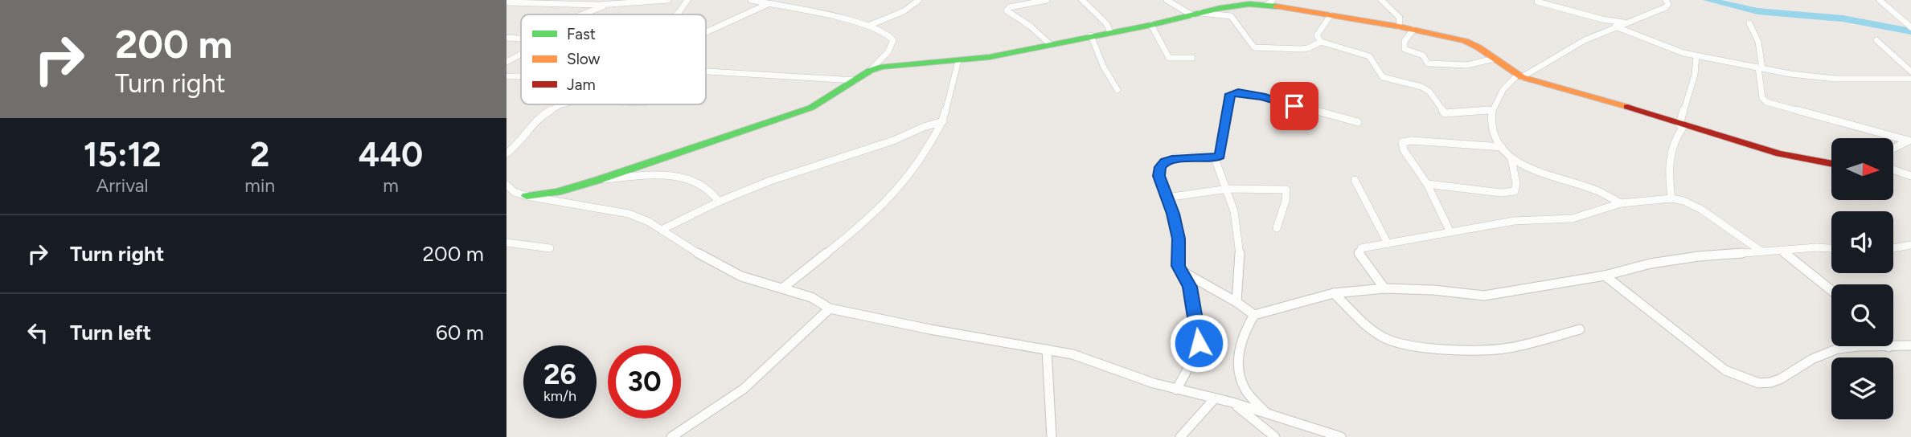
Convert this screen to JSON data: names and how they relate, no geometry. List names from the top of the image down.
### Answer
{
  "legend": ["Fast", "Slow", "Jam"],
  "north": "right",
  "page": {
    "turn": ["200 m", "Turn right"],
    "eta": [
      "15:12",
      "Arrival",
      "2",
      "min",
      "440",
      "m"
    ],
    "list": [
      {
        "name": "Turn right",
        "value": "200 m"
      },
      {
        "name": "Turn left",
        "value": "60 m"
      }
    ],
    "speed": "26 km/h",
    "limit": "30"
  }
}
